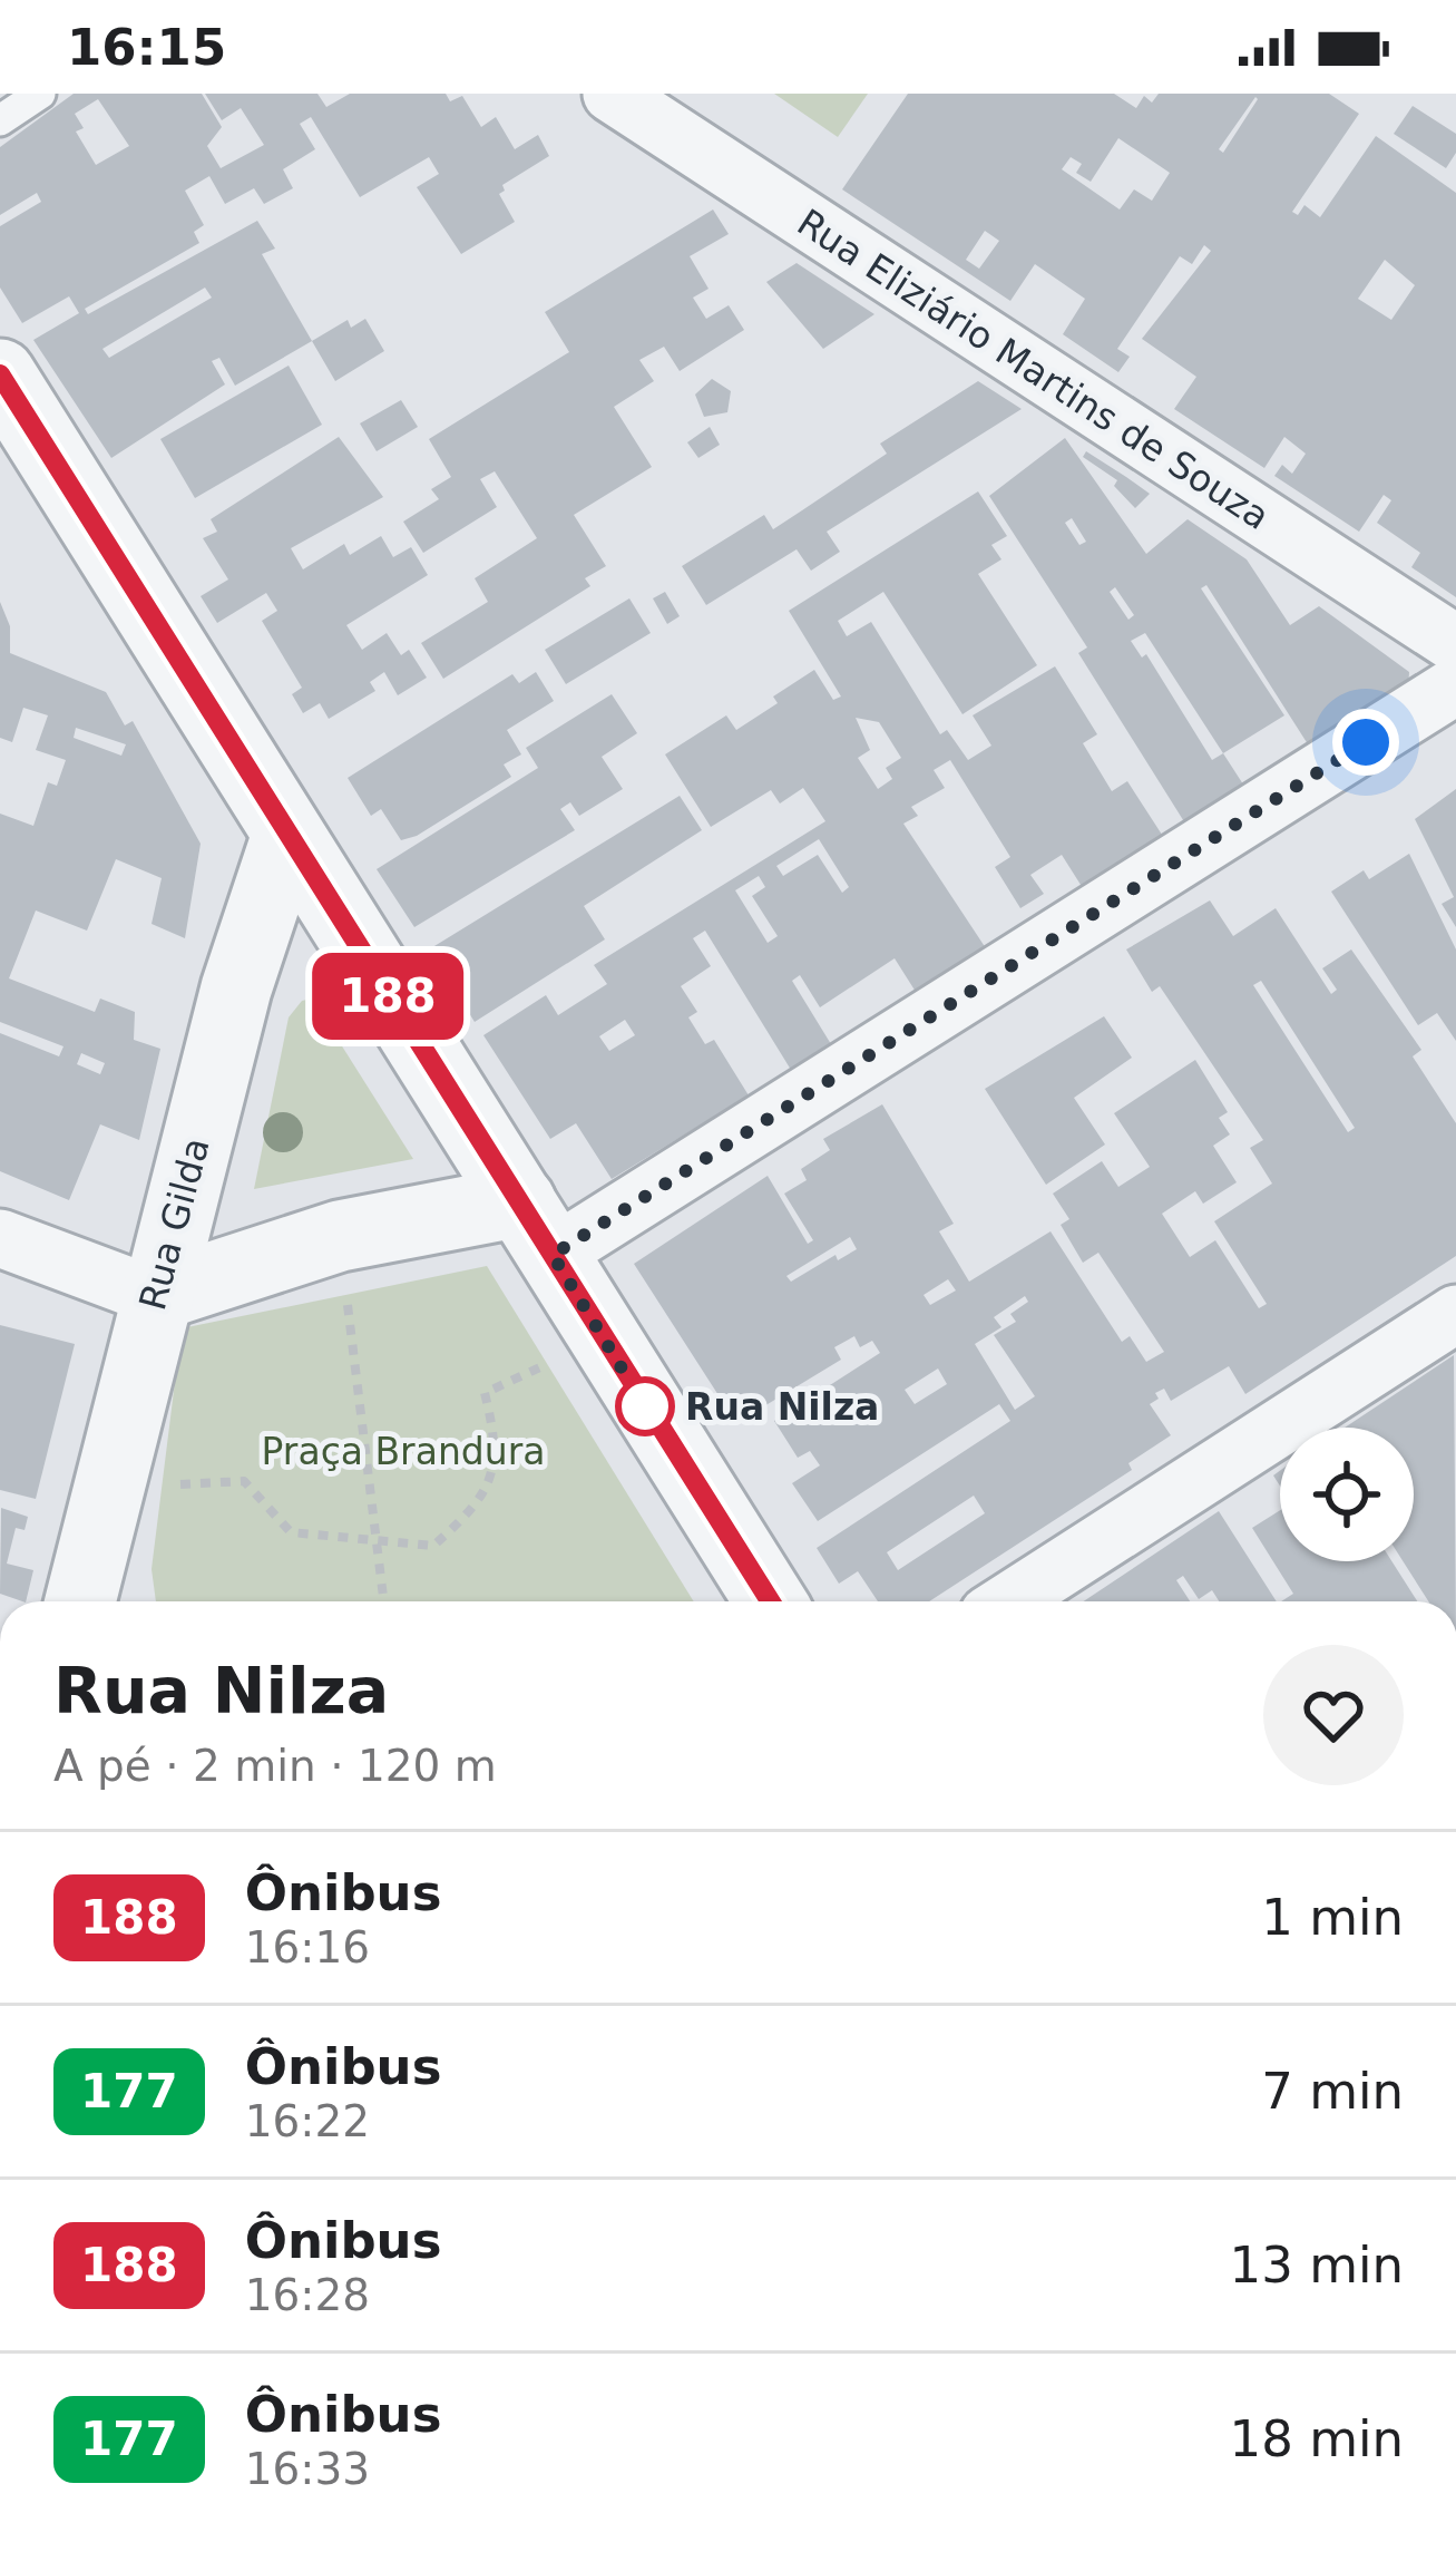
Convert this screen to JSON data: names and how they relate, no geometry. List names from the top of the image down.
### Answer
{
  "streets": {
    "street": ["Rua Eliziário Martins de Souza", "Rua Gilda"]
  },
  "parks": ["Praça Brandura"],
  "places": ["Rua Nilza"],
  "lines": ["bus line 188"],
  "page": {
    "status": "16:15",
    "on_map": "188",
    "heading": ["Rua Nilza", "A pé · 2 min · 120 m"],
    "list": [
      {
        "mark": "188",
        "name": "Ônibus",
        "note": "16:16",
        "value": "1 min"
      },
      {
        "mark": "177",
        "name": "Ônibus",
        "note": "16:22",
        "value": "7 min"
      },
      {
        "mark": "188",
        "name": "Ônibus",
        "note": "16:28",
        "value": "13 min"
      },
      {
        "mark": "177",
        "name": "Ônibus",
        "note": "16:33",
        "value": "18 min"
      }
    ]
  }
}
